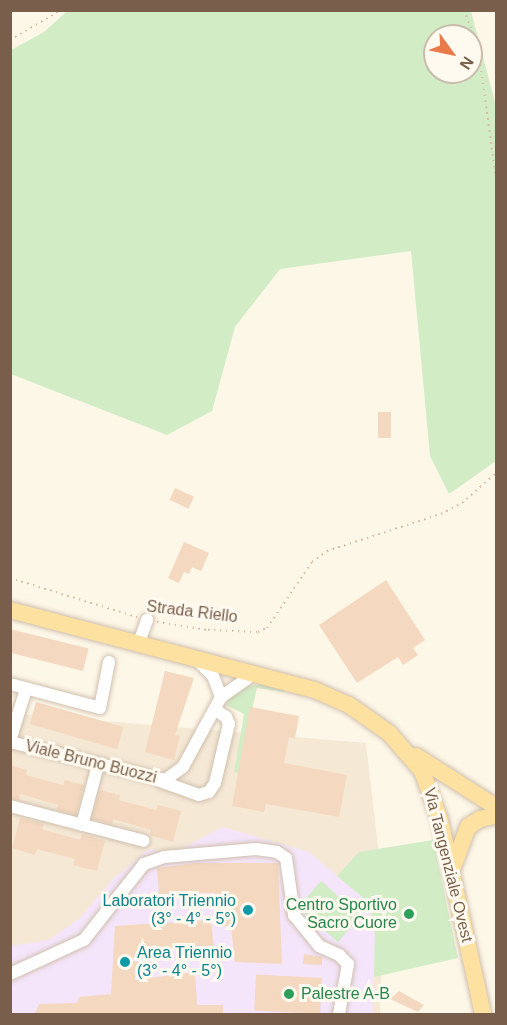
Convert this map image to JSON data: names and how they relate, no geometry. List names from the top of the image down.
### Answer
{
  "streets": {
    "main road": ["Via Tangenziale Ovest"],
    "street": ["Viale Bruno Buozzi"],
    "path": ["Strada Riello"]
  },
  "places": [
    "Laboratori Triennio (3° - 4° - 5°)",
    "Centro Sportivo Sacro Cuore",
    "Area Triennio (3° - 4° - 5°)",
    "Palestre A-B"
  ],
  "north": "bottom right"
}
